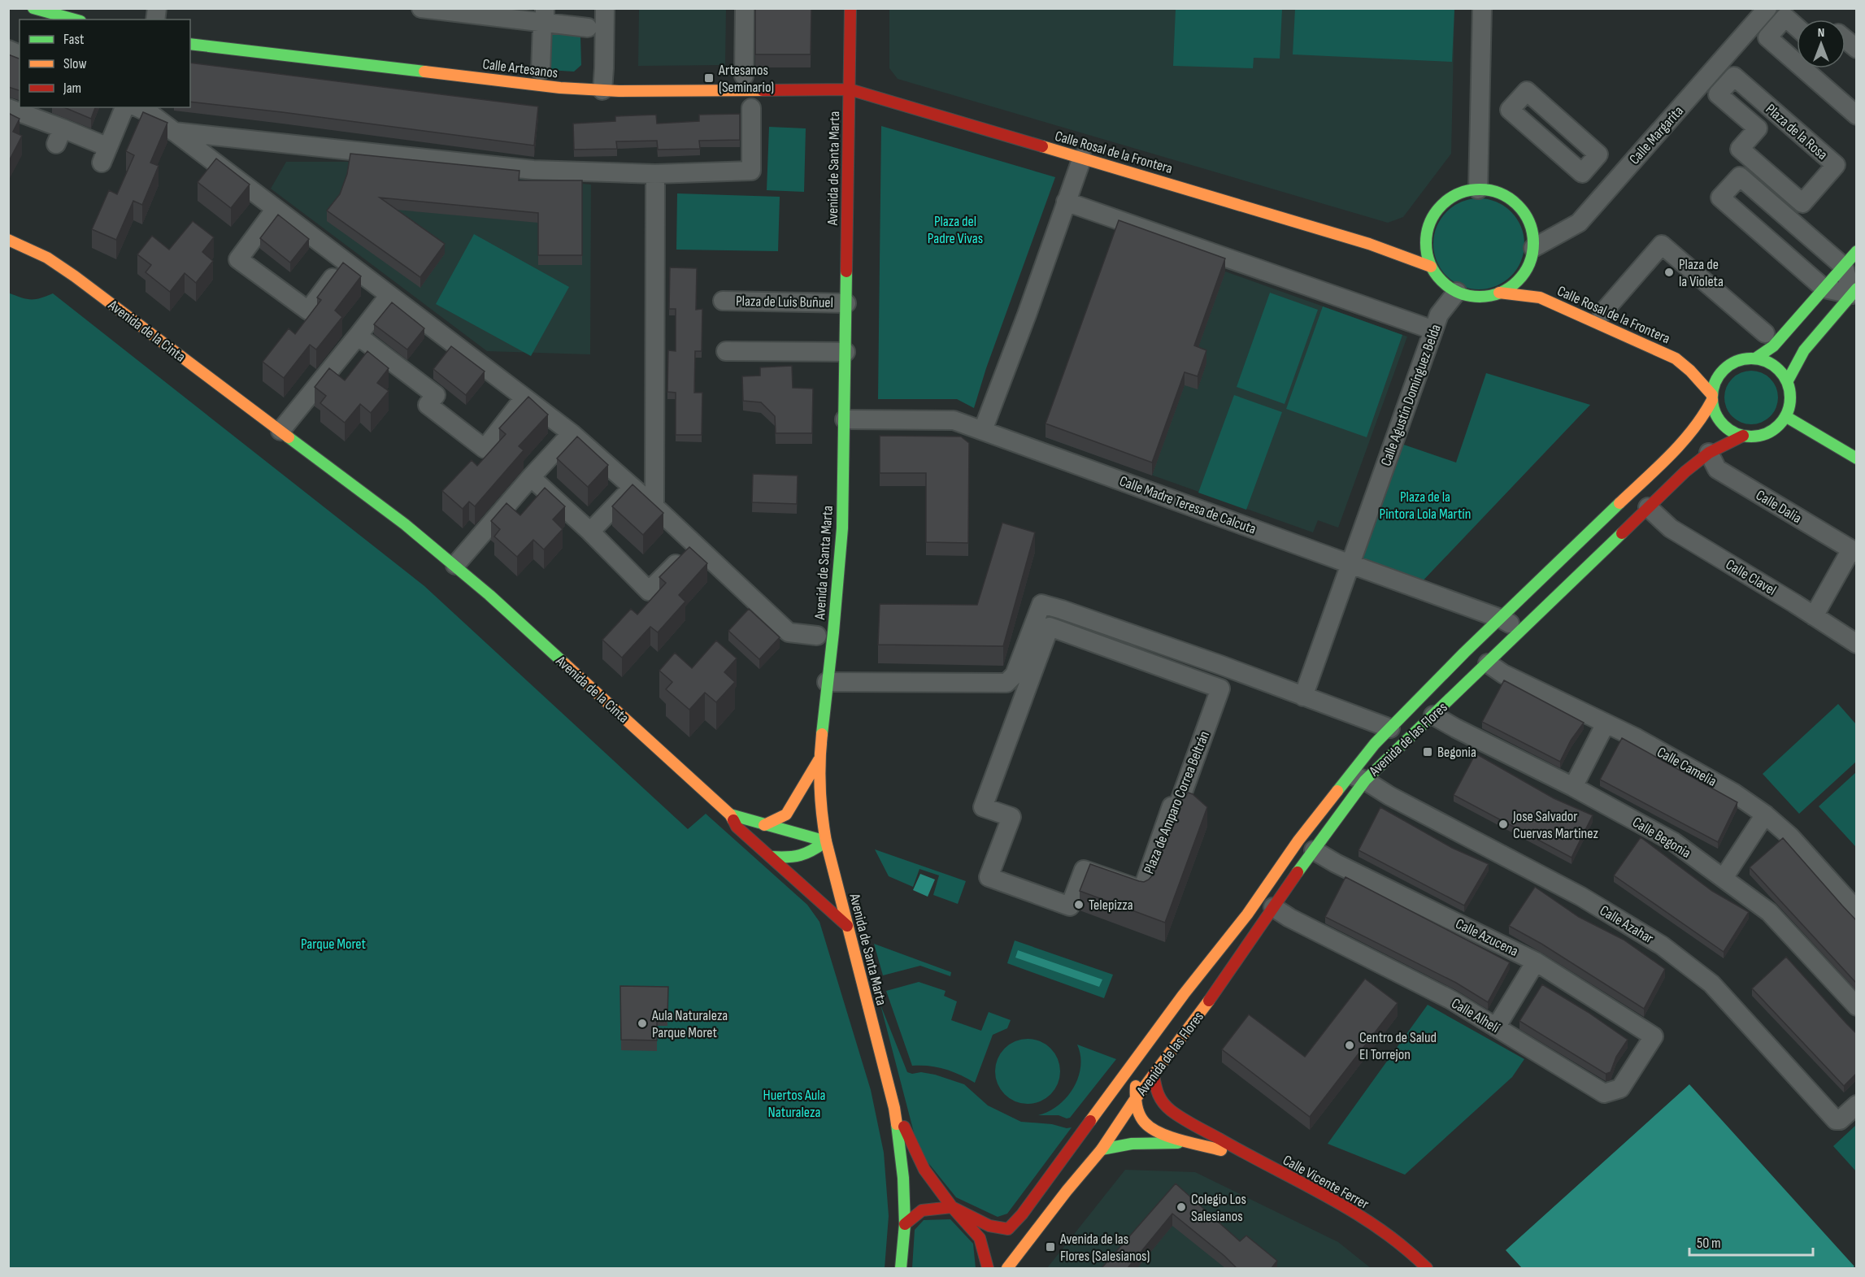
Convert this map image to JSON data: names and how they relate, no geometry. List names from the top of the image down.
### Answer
{
  "streets": {
    "main road": [
      "Calle Artesanos",
      "Calle Rosal de la Frontera",
      "Avenida de Santa Marta",
      "Avenida de la Cinta",
      "Avenida de las Flores",
      "Calle Vicente Ferrer"
    ],
    "street": [
      "Plaza de la Rosa",
      "Calle Margarita",
      "Plaza de Luis Buñuel",
      "Calle Agustín Domínguez Belda",
      "Calle Madre Teresa de Calcuta",
      "Calle Dalia",
      "Calle Clavel",
      "Calle Camelia",
      "Plaza de Amparo Correa Beltrán",
      "Calle Begonia",
      "Calle Azahar",
      "Calle Azucena",
      "Calle Alhelí"
    ]
  },
  "crossings": [
    ["Calle Artesanos", "Calle Rosal de la Frontera"],
    ["Calle Artesanos", "Avenida de Santa Marta"],
    ["Calle Margarita", "Calle Rosal de la Frontera"],
    ["Calle Margarita", "Calle Agustín Domínguez Belda"],
    ["Calle Rosal de la Frontera", "Avenida de Santa Marta"],
    ["Calle Rosal de la Frontera", "Calle Agustín Domínguez Belda"],
    ["Calle Rosal de la Frontera", "Avenida de las Flores"],
    ["Avenida de Santa Marta", "Plaza de Luis Buñuel"],
    ["Avenida de Santa Marta", "Avenida de la Cinta"],
    ["Avenida de Santa Marta", "Calle Madre Teresa de Calcuta"],
    ["Calle Agustín Domínguez Belda", "Calle Madre Teresa de Calcuta"],
    ["Calle Madre Teresa de Calcuta", "Avenida de las Flores"],
    ["Calle Dalia", "Avenida de las Flores"],
    ["Calle Clavel", "Avenida de las Flores"],
    ["Avenida de las Flores", "Calle Camelia"],
    ["Avenida de las Flores", "Calle Begonia"],
    ["Avenida de las Flores", "Calle Azahar"],
    ["Avenida de las Flores", "Calle Azucena"],
    ["Avenida de las Flores", "Calle Alhelí"],
    ["Avenida de las Flores", "Calle Vicente Ferrer"],
    ["Calle Azucena", "Calle Alhelí"]
  ],
  "parks": [
    "Plaza del Padre Vivas",
    "Plaza de la Pintora Lola Martín",
    "Parque Moret",
    "Huertos Aula Naturaleza"
  ],
  "places": {
    "transit": ["Artesanos (Seminario)", "Begonia", "Avenida de las Flores (Salesianos)"],
    "other": [
      "Plaza de la Violeta",
      "Jose Salvador Cuervas Martinez",
      "Telepizza",
      "Aula Naturaleza Parque Moret",
      "Centro de Salud El Torrejon",
      "Colegio Los Salesianos"
    ]
  },
  "legend": ["Fast", "Slow", "Jam"],
  "scale_bar": "50 m",
  "north": "top"
}
